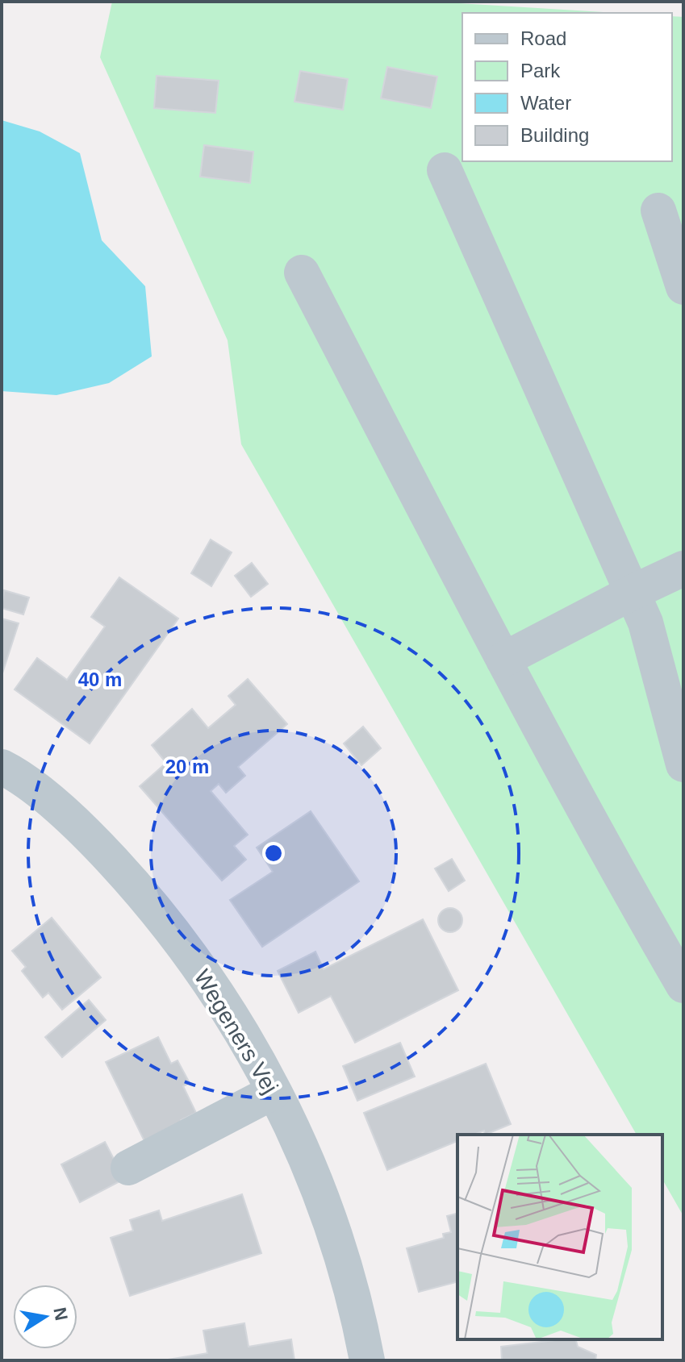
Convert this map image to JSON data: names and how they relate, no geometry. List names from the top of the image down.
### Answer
{
  "streets": {
    "street": ["Wegeners Vej"]
  },
  "legend": [
    "Road",
    "Park",
    "Water",
    "Building"
  ],
  "north": "right",
  "rings": ["40 m", "20 m"]
}
